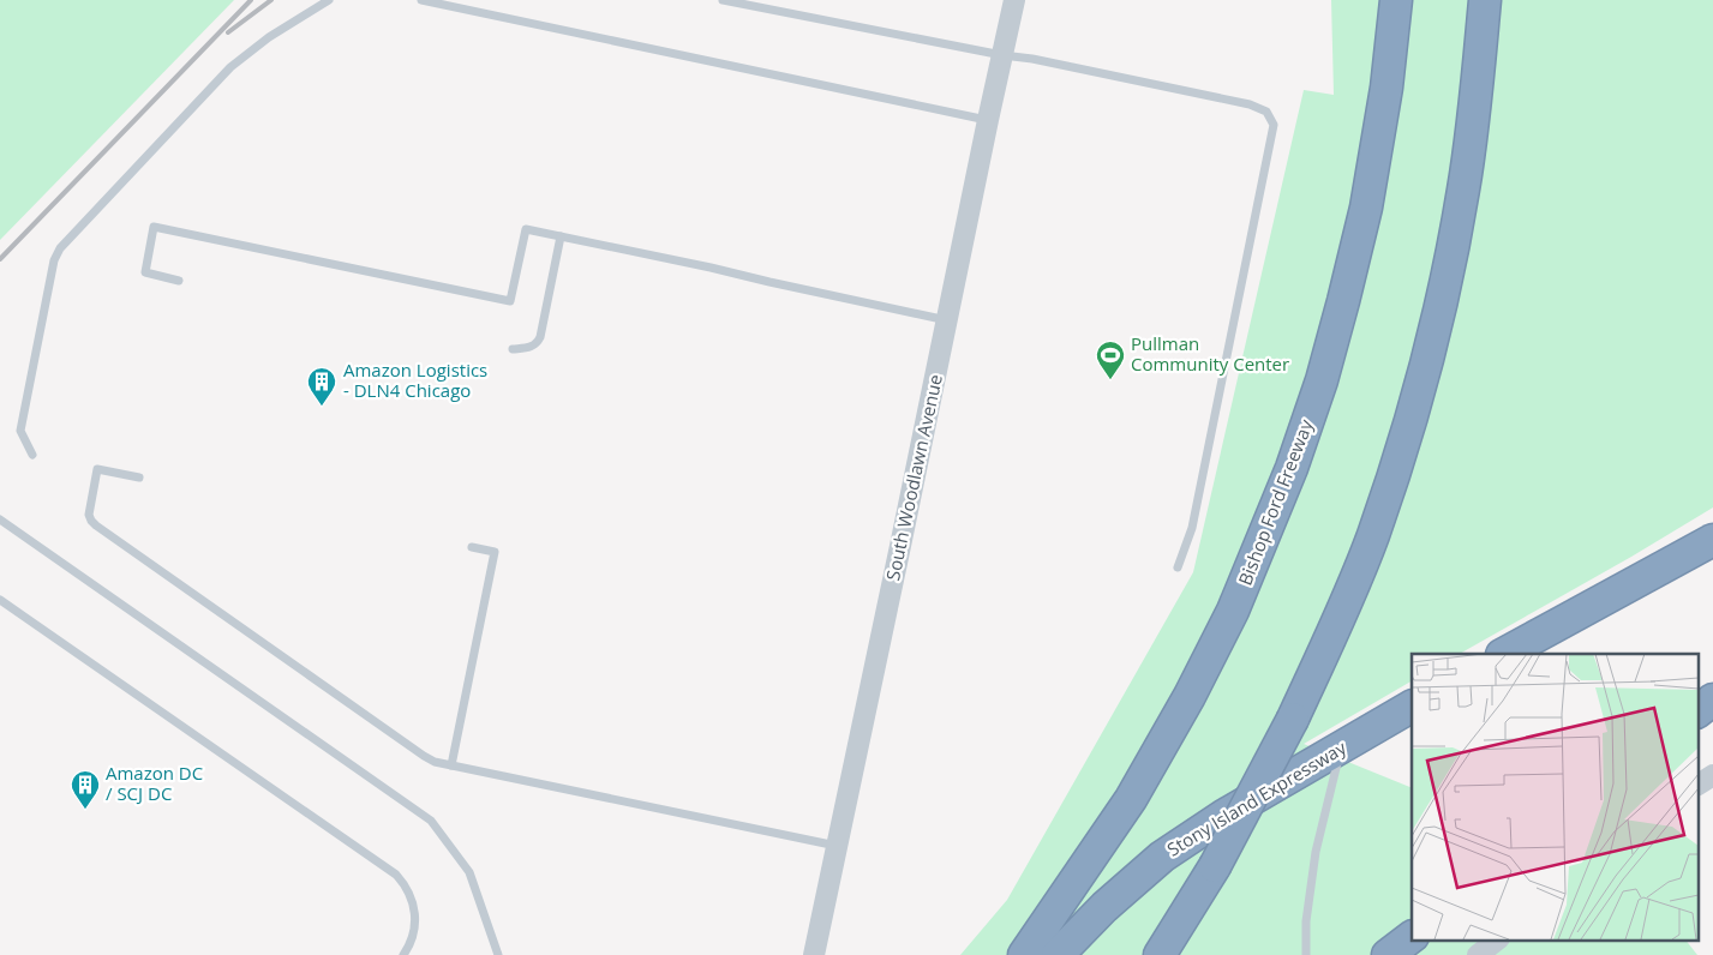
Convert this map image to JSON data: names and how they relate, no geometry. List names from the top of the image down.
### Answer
{
  "streets": {
    "highway": ["Bishop Ford Freeway", "Stony Island Expressway"],
    "street": ["South Woodlawn Avenue"]
  },
  "places": {
    "sports": ["Pullman Community Center"],
    "building": ["Amazon Logistics - DLN4 Chicago", "Amazon DC / SCJ DC"]
  }
}
